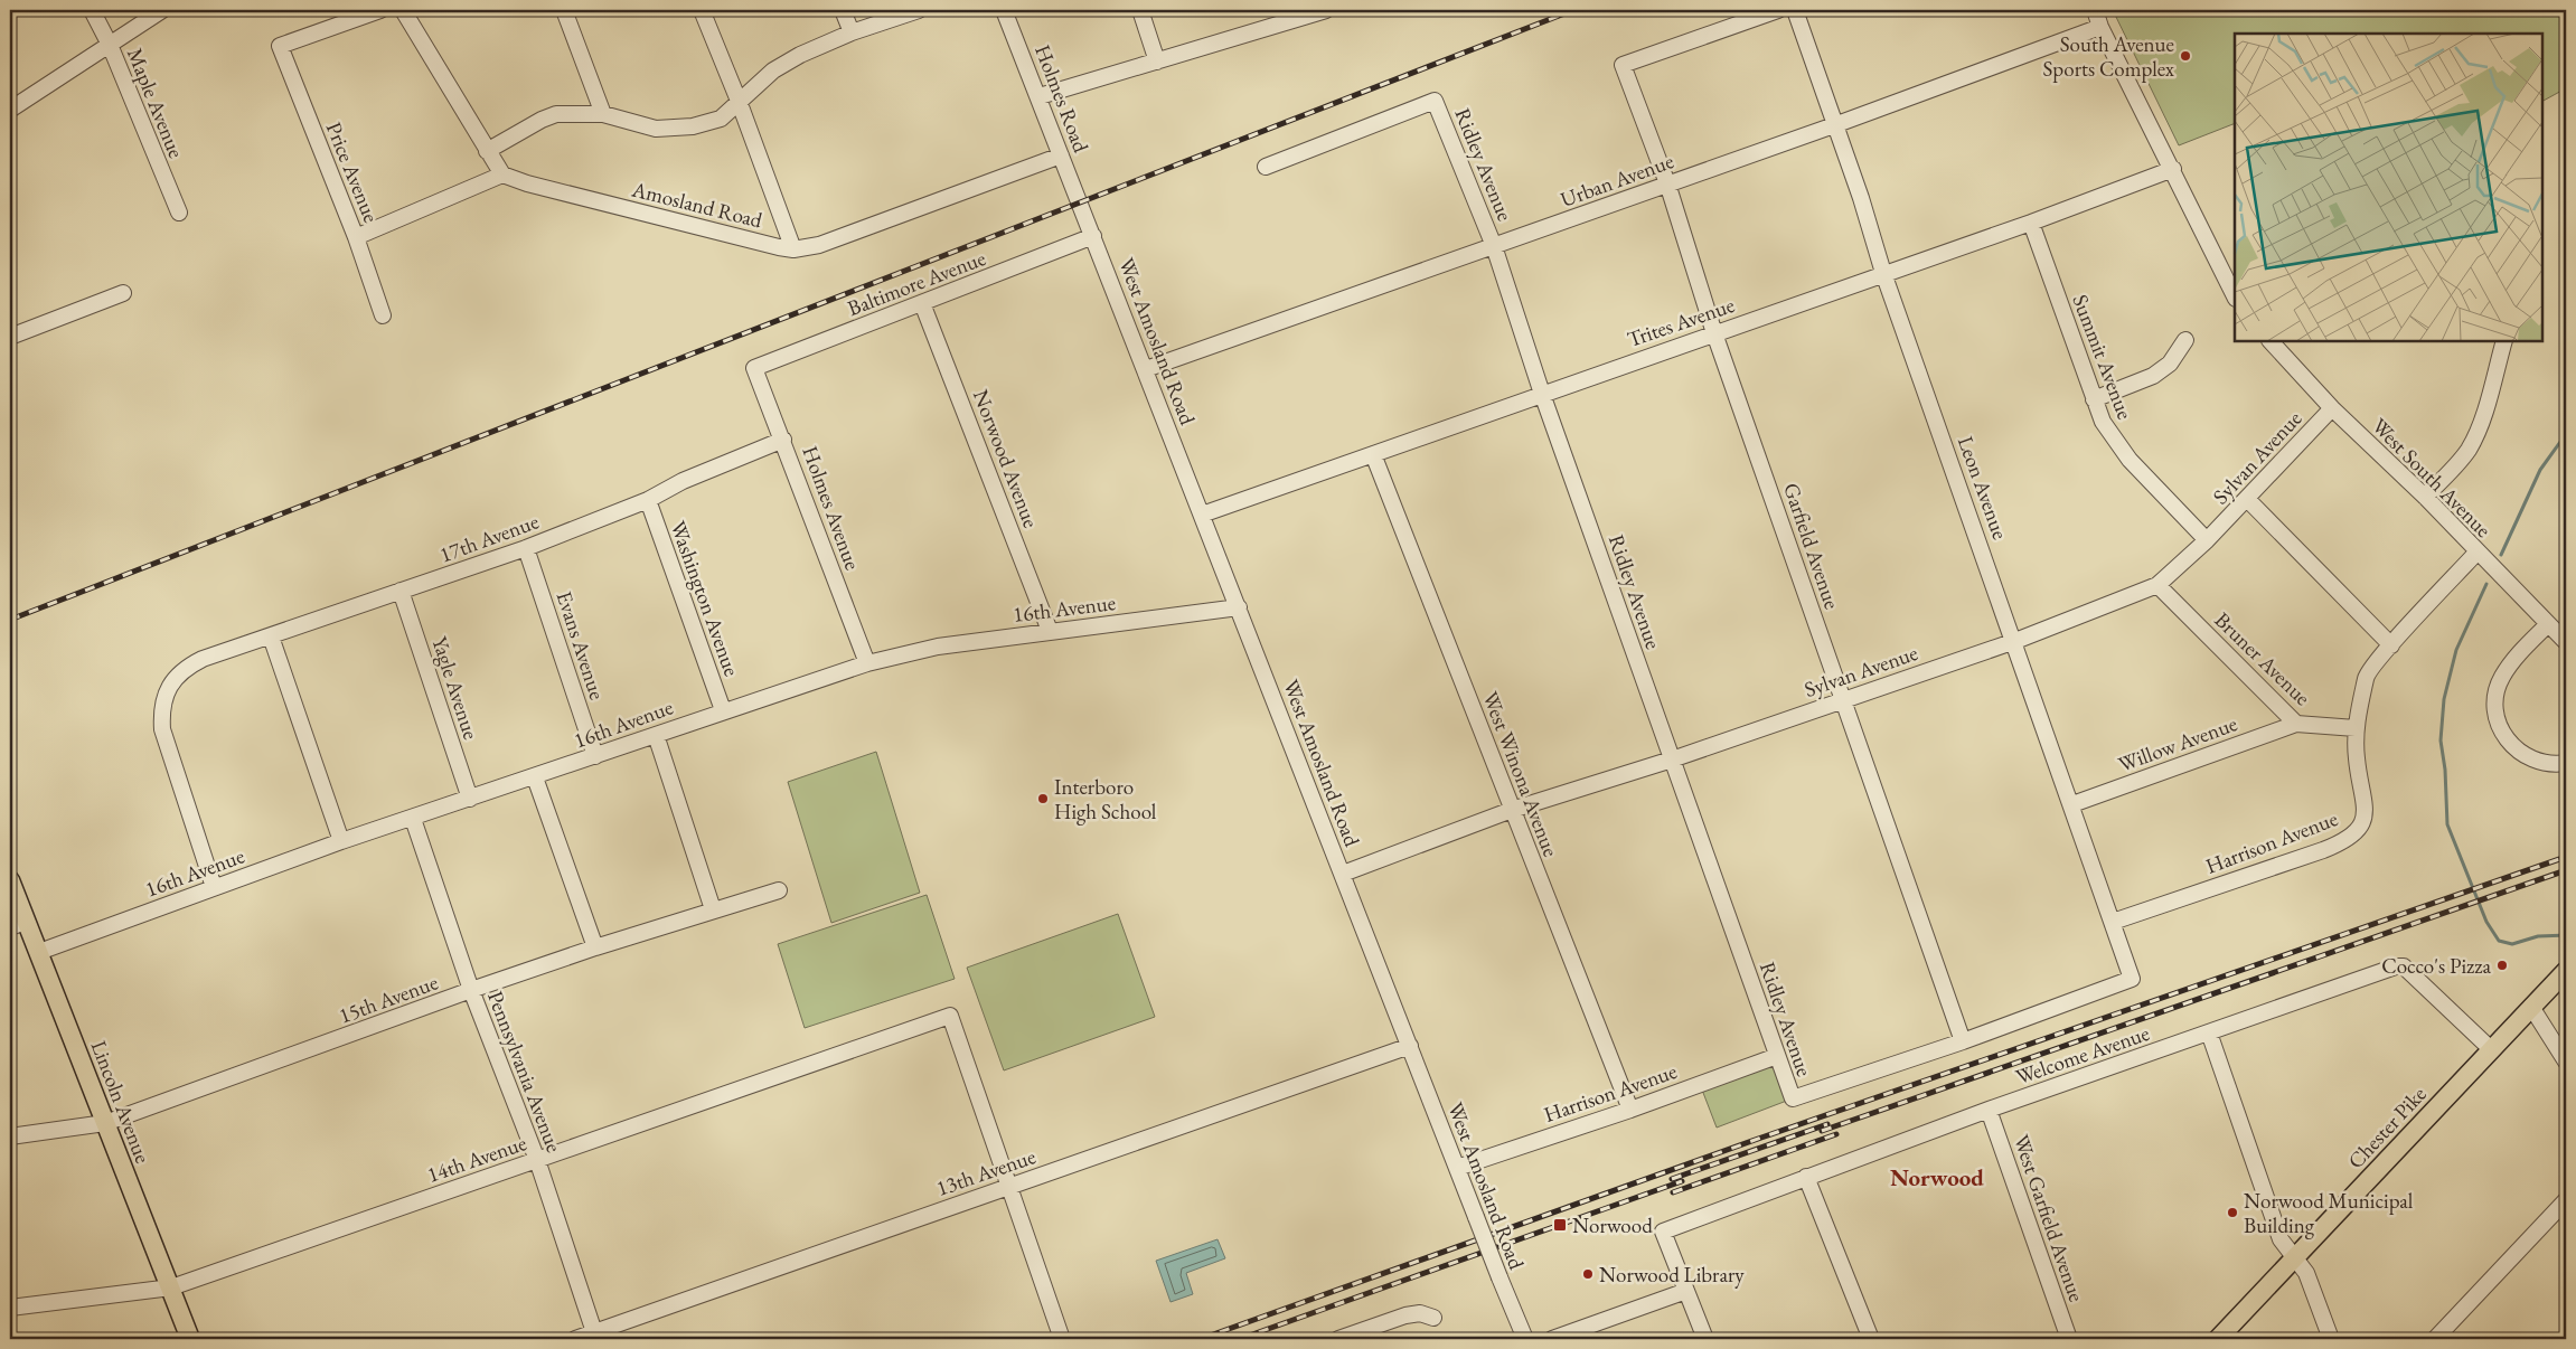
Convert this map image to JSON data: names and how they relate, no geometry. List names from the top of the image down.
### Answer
{
  "streets": {
    "main road": ["Lincoln Avenue", "Chester Pike"],
    "street": [
      "Holmes Road",
      "Maple Avenue",
      "Ridley Avenue",
      "Price Avenue",
      "Urban Avenue",
      "Amosland Road",
      "Baltimore Avenue",
      "Trites Avenue",
      "West Amosland Road",
      "Summit Avenue",
      "Sylvan Avenue",
      "Norwood Avenue",
      "West South Avenue",
      "Leon Avenue",
      "Holmes Avenue",
      "17th Avenue",
      "Garfield Avenue",
      "Washington Avenue",
      "16th Avenue",
      "Evans Avenue",
      "Bruner Avenue",
      "Yagle Avenue",
      "Willow Avenue",
      "West Winona Avenue",
      "Harrison Avenue",
      "15th Avenue",
      "Welcome Avenue",
      "Pennsylvania Avenue",
      "14th Avenue",
      "13th Avenue",
      "West Garfield Avenue"
    ]
  },
  "crossings": [
    ["Holmes Road", "Amosland Road"],
    ["Holmes Road", "West Amosland Road"],
    ["Ridley Avenue", "Urban Avenue"],
    ["Ridley Avenue", "Trites Avenue"],
    ["Ridley Avenue", "Sylvan Avenue"],
    ["Ridley Avenue", "Leon Avenue"],
    ["Ridley Avenue", "Garfield Avenue"],
    ["Ridley Avenue", "Harrison Avenue"],
    ["Urban Avenue", "West Amosland Road"],
    ["Urban Avenue", "Leon Avenue"],
    ["Urban Avenue", "Garfield Avenue"],
    ["Baltimore Avenue", "West Amosland Road"],
    ["Baltimore Avenue", "Norwood Avenue"],
    ["Baltimore Avenue", "Holmes Avenue"],
    ["Trites Avenue", "West Amosland Road"],
    ["Trites Avenue", "Summit Avenue"],
    ["Trites Avenue", "Leon Avenue"],
    ["Trites Avenue", "Garfield Avenue"],
    ["Trites Avenue", "West Winona Avenue"],
    ["West Amosland Road", "Sylvan Avenue"],
    ["West Amosland Road", "16th Avenue"],
    ["West Amosland Road", "Harrison Avenue"],
    ["West Amosland Road", "13th Avenue"],
    ["Summit Avenue", "Sylvan Avenue"],
    ["Sylvan Avenue", "West South Avenue"],
    ["Sylvan Avenue", "Leon Avenue"],
    ["Sylvan Avenue", "Garfield Avenue"],
    ["Sylvan Avenue", "Bruner Avenue"],
    ["Sylvan Avenue", "West Winona Avenue"],
    ["Norwood Avenue", "16th Avenue"],
    ["West South Avenue", "Harrison Avenue"],
    ["Leon Avenue", "Garfield Avenue"],
    ["Leon Avenue", "Willow Avenue"],
    ["Leon Avenue", "Harrison Avenue"],
    ["Holmes Avenue", "17th Avenue"],
    ["Holmes Avenue", "16th Avenue"],
    ["17th Avenue", "Washington Avenue"],
    ["17th Avenue", "16th Avenue"],
    ["17th Avenue", "Evans Avenue"],
    ["17th Avenue", "Yagle Avenue"],
    ["Washington Avenue", "16th Avenue"],
    ["16th Avenue", "Evans Avenue"],
    ["16th Avenue", "Yagle Avenue"],
    ["16th Avenue", "Pennsylvania Avenue"],
    ["16th Avenue", "Lincoln Avenue"],
    ["Bruner Avenue", "Willow Avenue"],
    ["Bruner Avenue", "Harrison Avenue"],
    ["West Winona Avenue", "Harrison Avenue"],
    ["15th Avenue", "Pennsylvania Avenue"],
    ["15th Avenue", "Lincoln Avenue"],
    ["Welcome Avenue", "Chester Pike"],
    ["Welcome Avenue", "West Garfield Avenue"],
    ["Pennsylvania Avenue", "14th Avenue"],
    ["Pennsylvania Avenue", "13th Avenue"],
    ["Lincoln Avenue", "14th Avenue"],
    ["14th Avenue", "13th Avenue"]
  ],
  "districts": ["Norwood"],
  "places": {
    "other": [
      "South Avenue Sports Complex",
      "Interboro High School",
      "Cocco's Pizza",
      "Norwood Municipal Building",
      "Norwood Library"
    ],
    "transit": ["Norwood"]
  }
}
